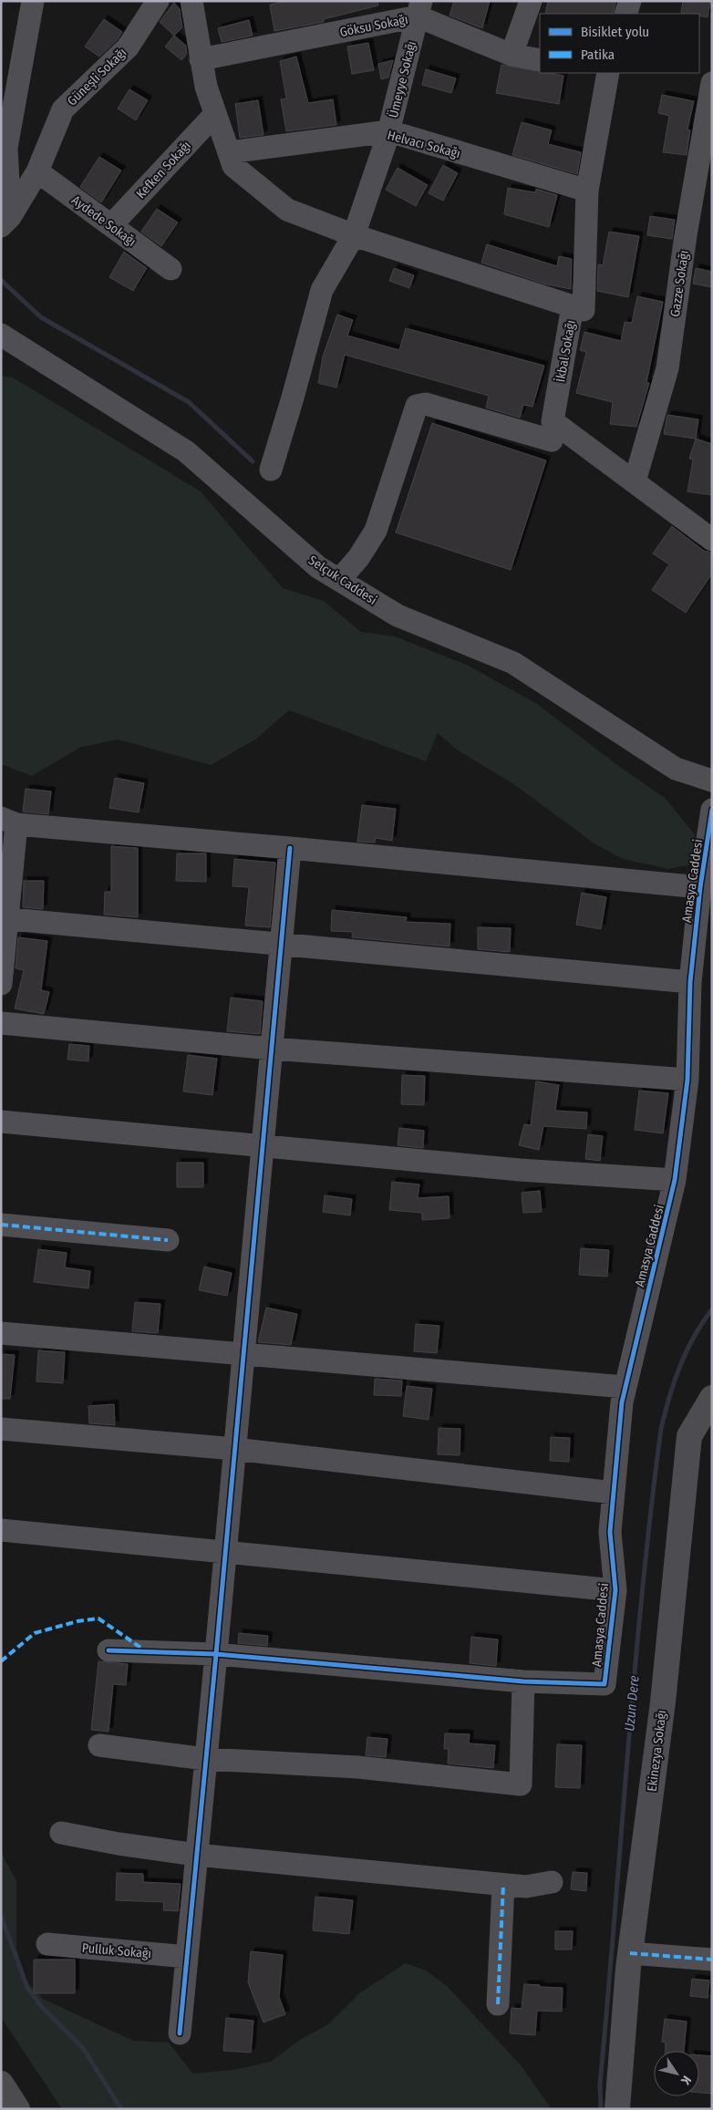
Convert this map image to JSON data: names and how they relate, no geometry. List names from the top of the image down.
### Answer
{
  "streets": {
    "main road": ["Ekinezya Sokağı"],
    "street": [
      "Göksu Sokağı",
      "Güneşli Sokağı",
      "Ümeyye Sokağı",
      "Helvacı Sokağı",
      "Kefken Sokağı",
      "Aydede Sokağı",
      "Gazze Sokağı",
      "İkbal Sokağı",
      "Selçuk Caddesi",
      "Amasya Caddesi",
      "Pulluk Sokağı"
    ]
  },
  "crossings": [
    ["Göksu Sokağı", "Ümeyye Sokağı"],
    ["Güneşli Sokağı", "Aydede Sokağı"],
    ["Ümeyye Sokağı", "Helvacı Sokağı"],
    ["Helvacı Sokağı", "İkbal Sokağı"],
    ["Kefken Sokağı", "Aydede Sokağı"],
    ["Gazze Sokağı", "İkbal Sokağı"]
  ],
  "water": ["Uzun Dere"],
  "legend": ["Bisiklet yolu", "Patika"],
  "north": "bottom right"
}
